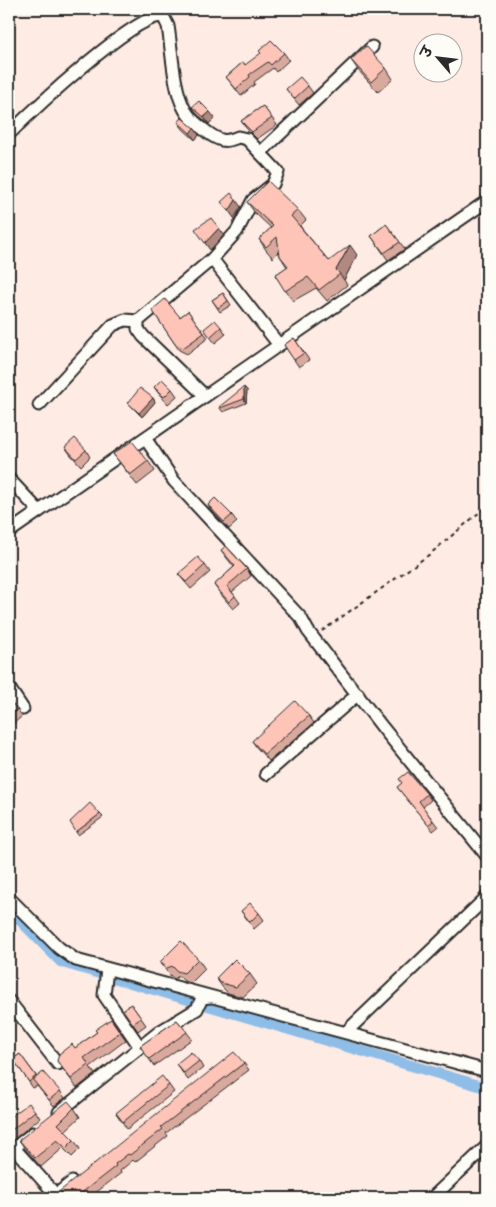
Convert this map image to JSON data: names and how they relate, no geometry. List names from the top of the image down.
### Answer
{
  "north": "top left"
}
